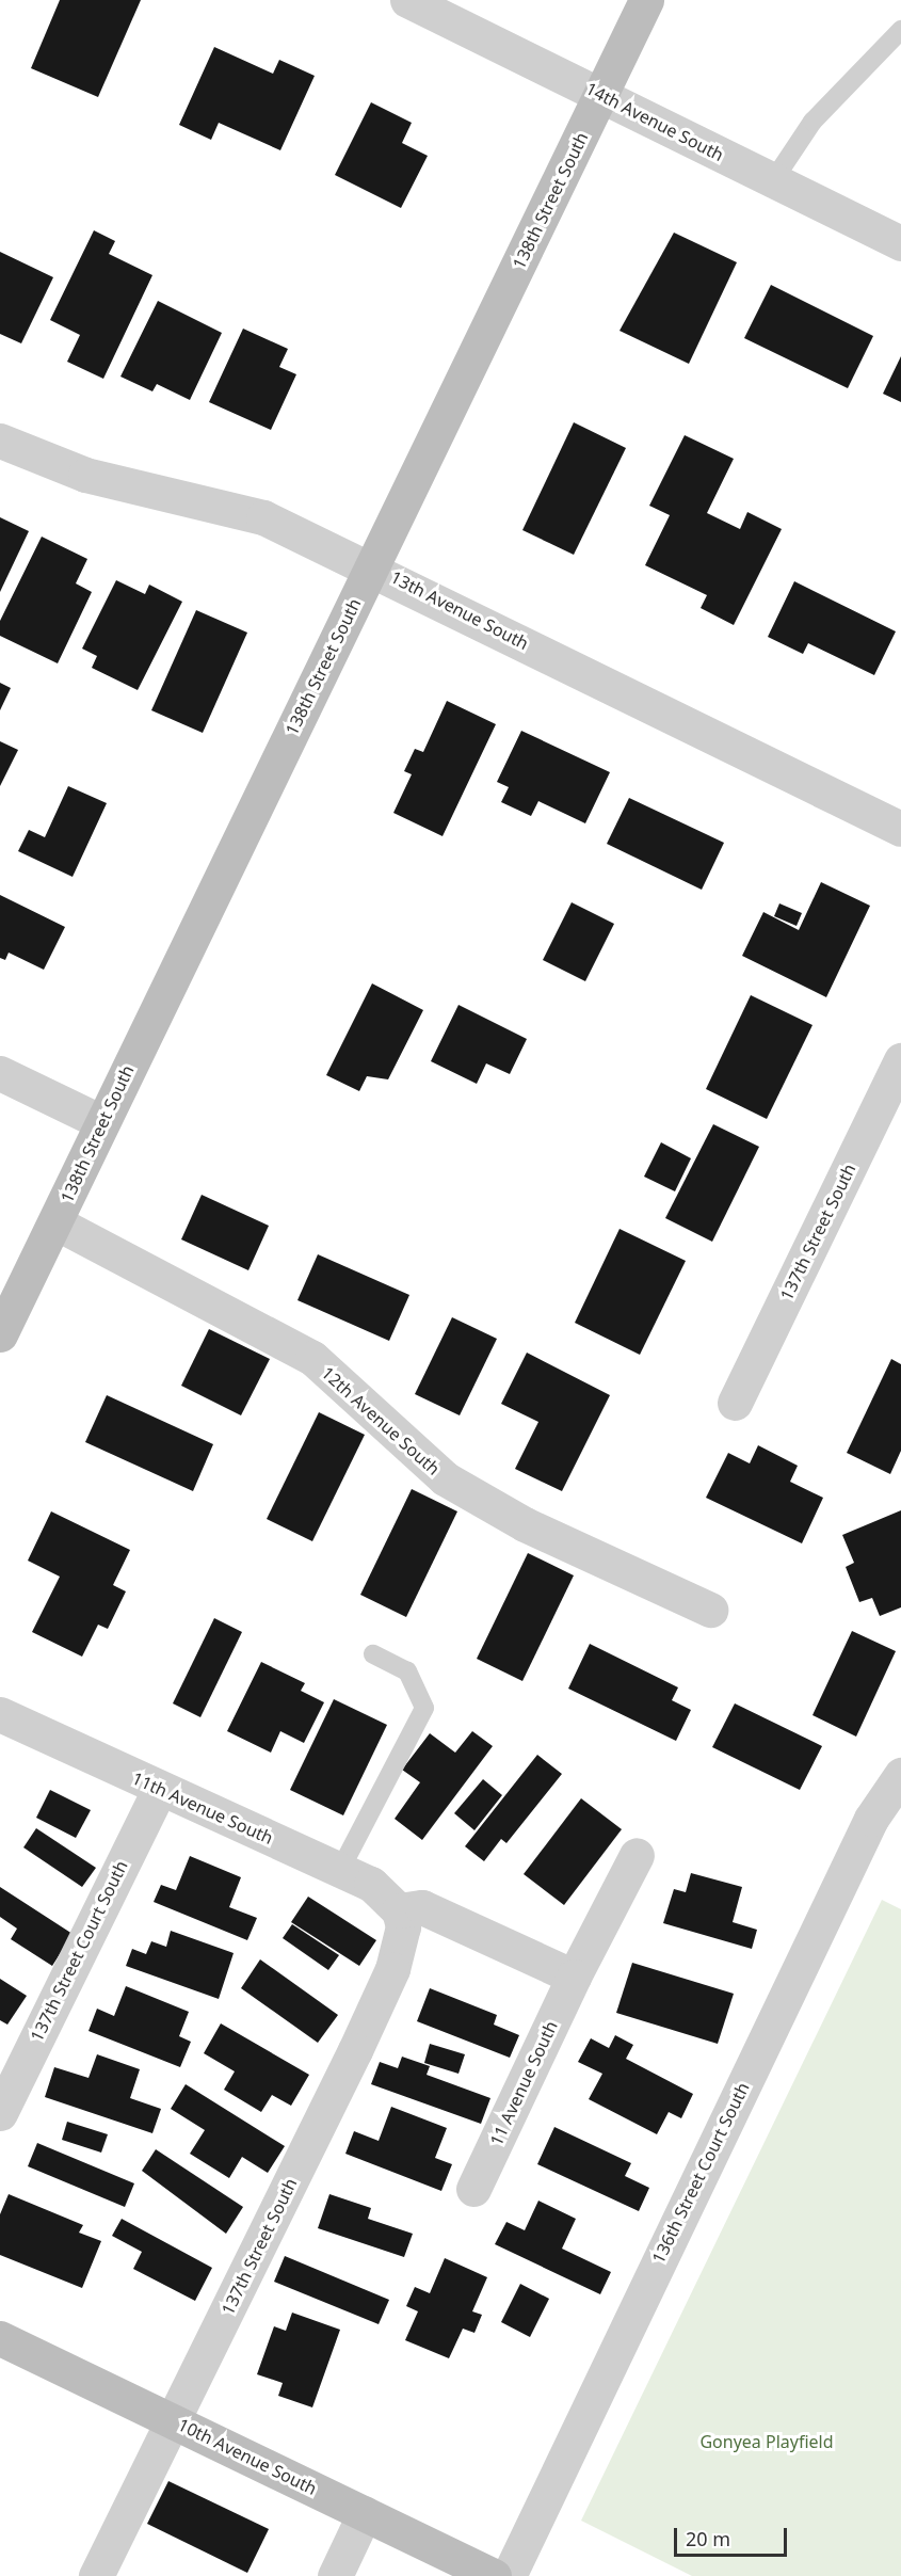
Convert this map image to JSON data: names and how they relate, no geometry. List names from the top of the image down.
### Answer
{
  "streets": {
    "street": [
      "14th Avenue South",
      "138th Street South",
      "13th Avenue South",
      "137th Street South",
      "12th Avenue South",
      "11th Avenue South",
      "137th Street Court South",
      "11 Avenue South",
      "136th Street Court South",
      "10th Avenue South"
    ]
  },
  "crossings": [
    ["14th Avenue South", "138th Street South"],
    ["138th Street South", "13th Avenue South"],
    ["138th Street South", "12th Avenue South"],
    ["137th Street South", "11th Avenue South"],
    ["137th Street South", "10th Avenue South"],
    ["11th Avenue South", "137th Street Court South"]
  ],
  "parks": ["Gonyea Playfield"],
  "scale_bar": "20 m"
}
